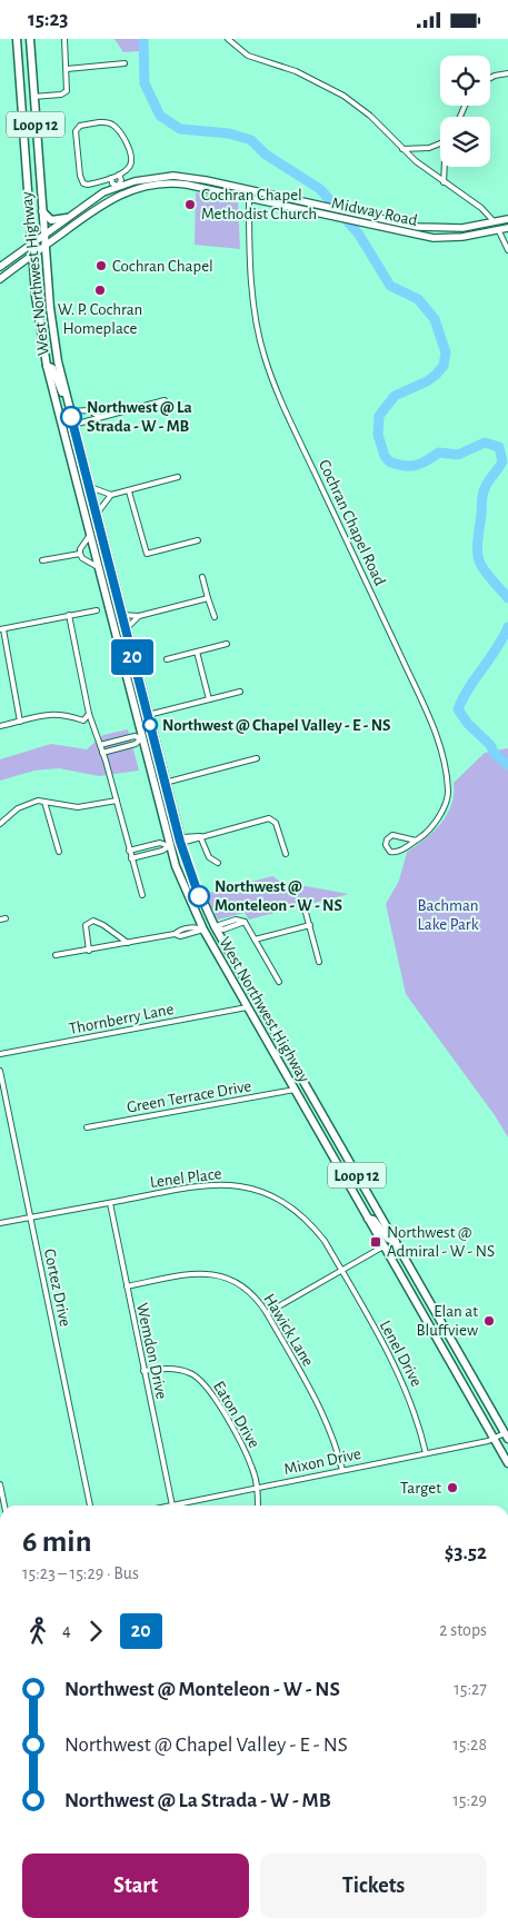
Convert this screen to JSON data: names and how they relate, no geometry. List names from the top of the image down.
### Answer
{
  "streets": {
    "main road": ["Loop 12", "Midway Road", "West Northwest Highway"],
    "street": [
      "Cochran Chapel Road",
      "Thornberry Lane",
      "Green Terrace Drive",
      "Lenel Place",
      "Cortez Drive",
      "Hawick Lane",
      "Wemdon Drive",
      "Lenel Drive",
      "Eaton Drive",
      "Mixon Drive"
    ]
  },
  "crossings": [
    ["Midway Road", "West Northwest Highway"],
    ["Midway Road", "Cochran Chapel Road"],
    ["West Northwest Highway", "Thornberry Lane"],
    ["West Northwest Highway", "Green Terrace Drive"],
    ["West Northwest Highway", "Mixon Drive"],
    ["Lenel Place", "Cortez Drive"],
    ["Lenel Place", "Wemdon Drive"],
    ["Lenel Place", "Lenel Drive"],
    ["Hawick Lane", "Wemdon Drive"],
    ["Hawick Lane", "Mixon Drive"],
    ["Wemdon Drive", "Eaton Drive"],
    ["Lenel Drive", "Mixon Drive"],
    ["Eaton Drive", "Mixon Drive"]
  ],
  "parks": ["Bachman Lake Park"],
  "places": {
    "other": [
      "Cochran Chapel Methodist Church",
      "Cochran Chapel",
      "W. P. Cochran Homeplace",
      "Northwest @ La Strada - W - MB",
      "Northwest @ Chapel Valley - E - NS",
      "Northwest @ Monteleon - W - NS",
      "Elan at Bluffview",
      "Target"
    ],
    "transit": ["Northwest @ Admiral - W - NS"]
  },
  "lines": ["bus line 20"],
  "page": {
    "status": "15:23",
    "on_map": "20",
    "heading": ["6 min", "15:23 – 15:29 · Bus", "$3.52"],
    "legs": ["4", "20", "2 stops"],
    "list": [
      {
        "name": "Northwest @ Monteleon - W - NS",
        "value": "15:27"
      },
      {
        "name": "Northwest @ Chapel Valley - E - NS",
        "value": "15:28"
      },
      {
        "name": "Northwest @ La Strada - W - MB",
        "value": "15:29"
      }
    ],
    "buttons": ["Start", "Tickets"]
  }
}
